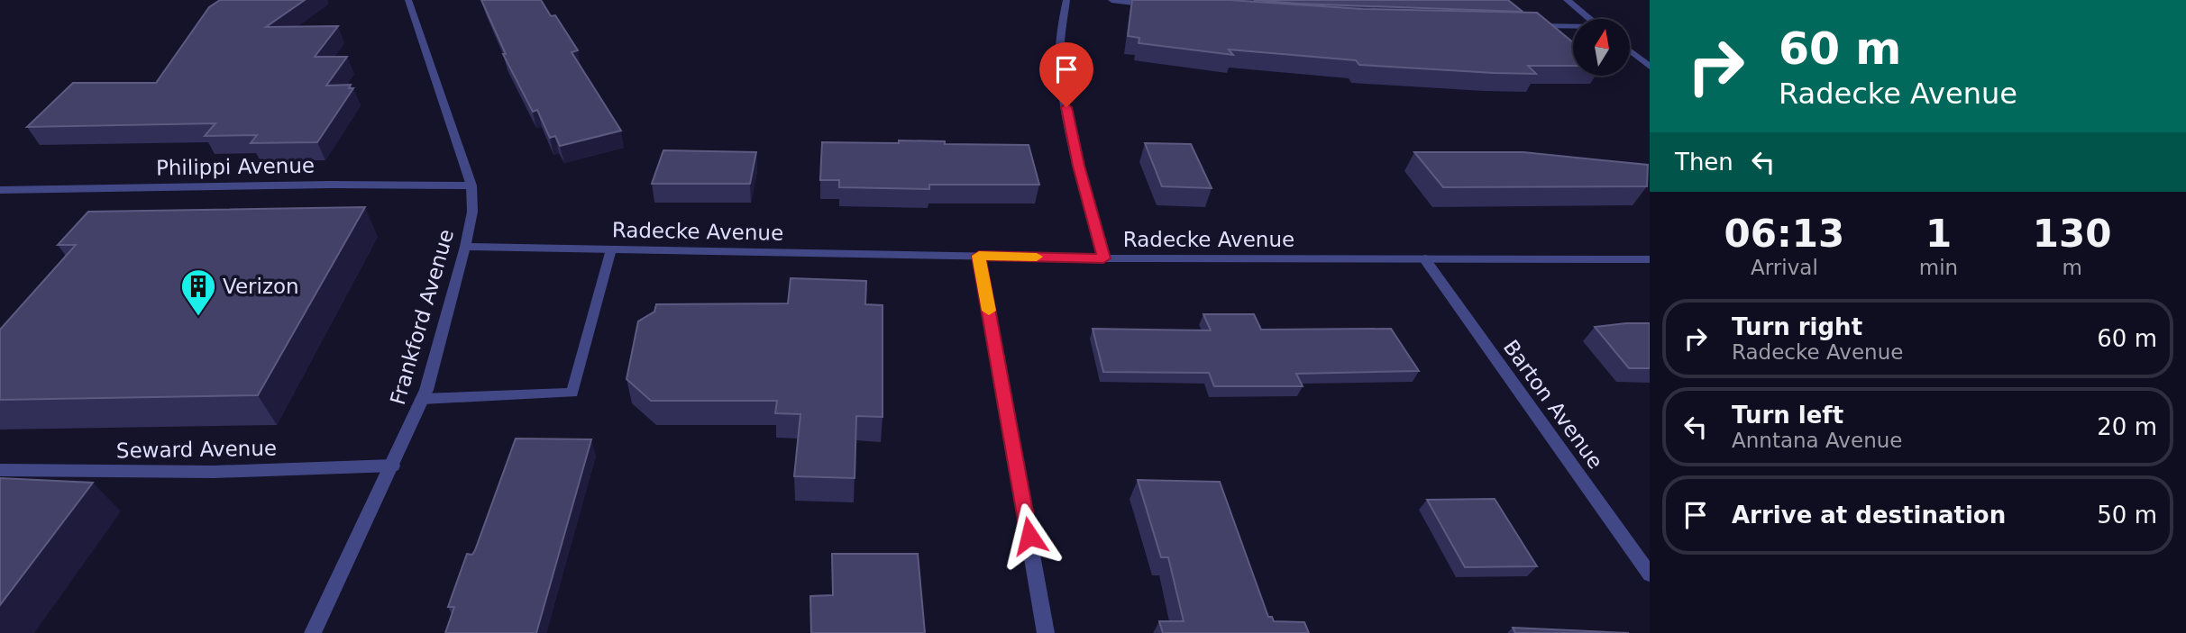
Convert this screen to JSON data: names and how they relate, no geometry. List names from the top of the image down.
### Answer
{
  "streets": {
    "street": [
      "Philippi Avenue",
      "Radecke Avenue",
      "Frankford Avenue",
      "Barton Avenue",
      "Seward Avenue"
    ]
  },
  "crossings": [
    ["Philippi Avenue", "Frankford Avenue"],
    ["Radecke Avenue", "Frankford Avenue"],
    ["Radecke Avenue", "Barton Avenue"],
    ["Frankford Avenue", "Seward Avenue"]
  ],
  "places": {
    "building": ["Verizon"]
  },
  "north": "top",
  "page": {
    "turn": ["60 m", "Radecke Avenue"],
    "then": "Then",
    "eta": [
      "06:13",
      "Arrival",
      "1",
      "min",
      "130",
      "m"
    ],
    "list": [
      {
        "name": "Turn right",
        "note": "Radecke Avenue",
        "value": "60 m"
      },
      {
        "name": "Turn left",
        "note": "Anntana Avenue",
        "value": "20 m"
      },
      {
        "name": "Arrive at destination",
        "value": "50 m"
      }
    ]
  }
}
